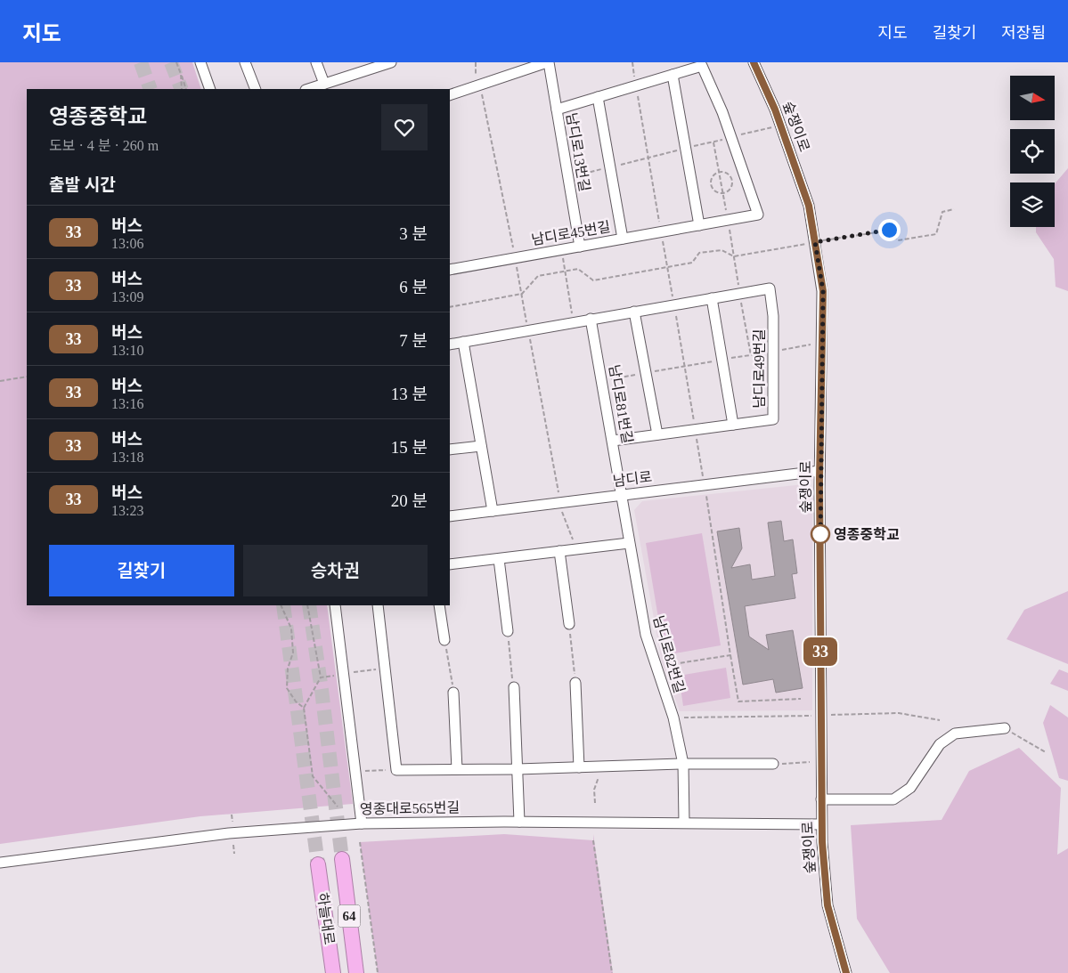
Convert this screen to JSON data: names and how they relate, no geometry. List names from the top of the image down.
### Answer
{
  "streets": {
    "highway": ["64", "하늘대로"],
    "street": [
      "숲쟁이로",
      "남디로13번길",
      "남디로45번길",
      "남디로49번길",
      "남디로81번길",
      "남디로",
      "남디로82번길",
      "영종대로565번길"
    ]
  },
  "crossings": [
    ["숲쟁이로", "남디로"],
    ["숲쟁이로", "영종대로565번길"],
    ["남디로13번길", "남디로45번길"],
    ["남디로49번길", "남디로81번길"],
    ["남디로81번길", "남디로"],
    ["남디로81번길", "남디로82번길"],
    ["남디로", "남디로82번길"],
    ["남디로82번길", "영종대로565번길"]
  ],
  "places": ["영종중학교"],
  "lines": ["bus line 33"],
  "north": "right",
  "page": {
    "header": "지도",
    "nav": ["지도", "길찾기", "저장됨"],
    "on_map": "33",
    "heading": [
      ["영종중학교", "도보 · 4 분 · 260 m"],
      "출발 시간"
    ],
    "list": [
      {
        "mark": "33",
        "name": "버스",
        "note": "13:06",
        "value": "3 분"
      },
      {
        "mark": "33",
        "name": "버스",
        "note": "13:09",
        "value": "6 분"
      },
      {
        "mark": "33",
        "name": "버스",
        "note": "13:10",
        "value": "7 분"
      },
      {
        "mark": "33",
        "name": "버스",
        "note": "13:16",
        "value": "13 분"
      },
      {
        "mark": "33",
        "name": "버스",
        "note": "13:18",
        "value": "15 분"
      },
      {
        "mark": "33",
        "name": "버스",
        "note": "13:23",
        "value": "20 분"
      }
    ],
    "buttons": ["길찾기", "승차권"]
  }
}
